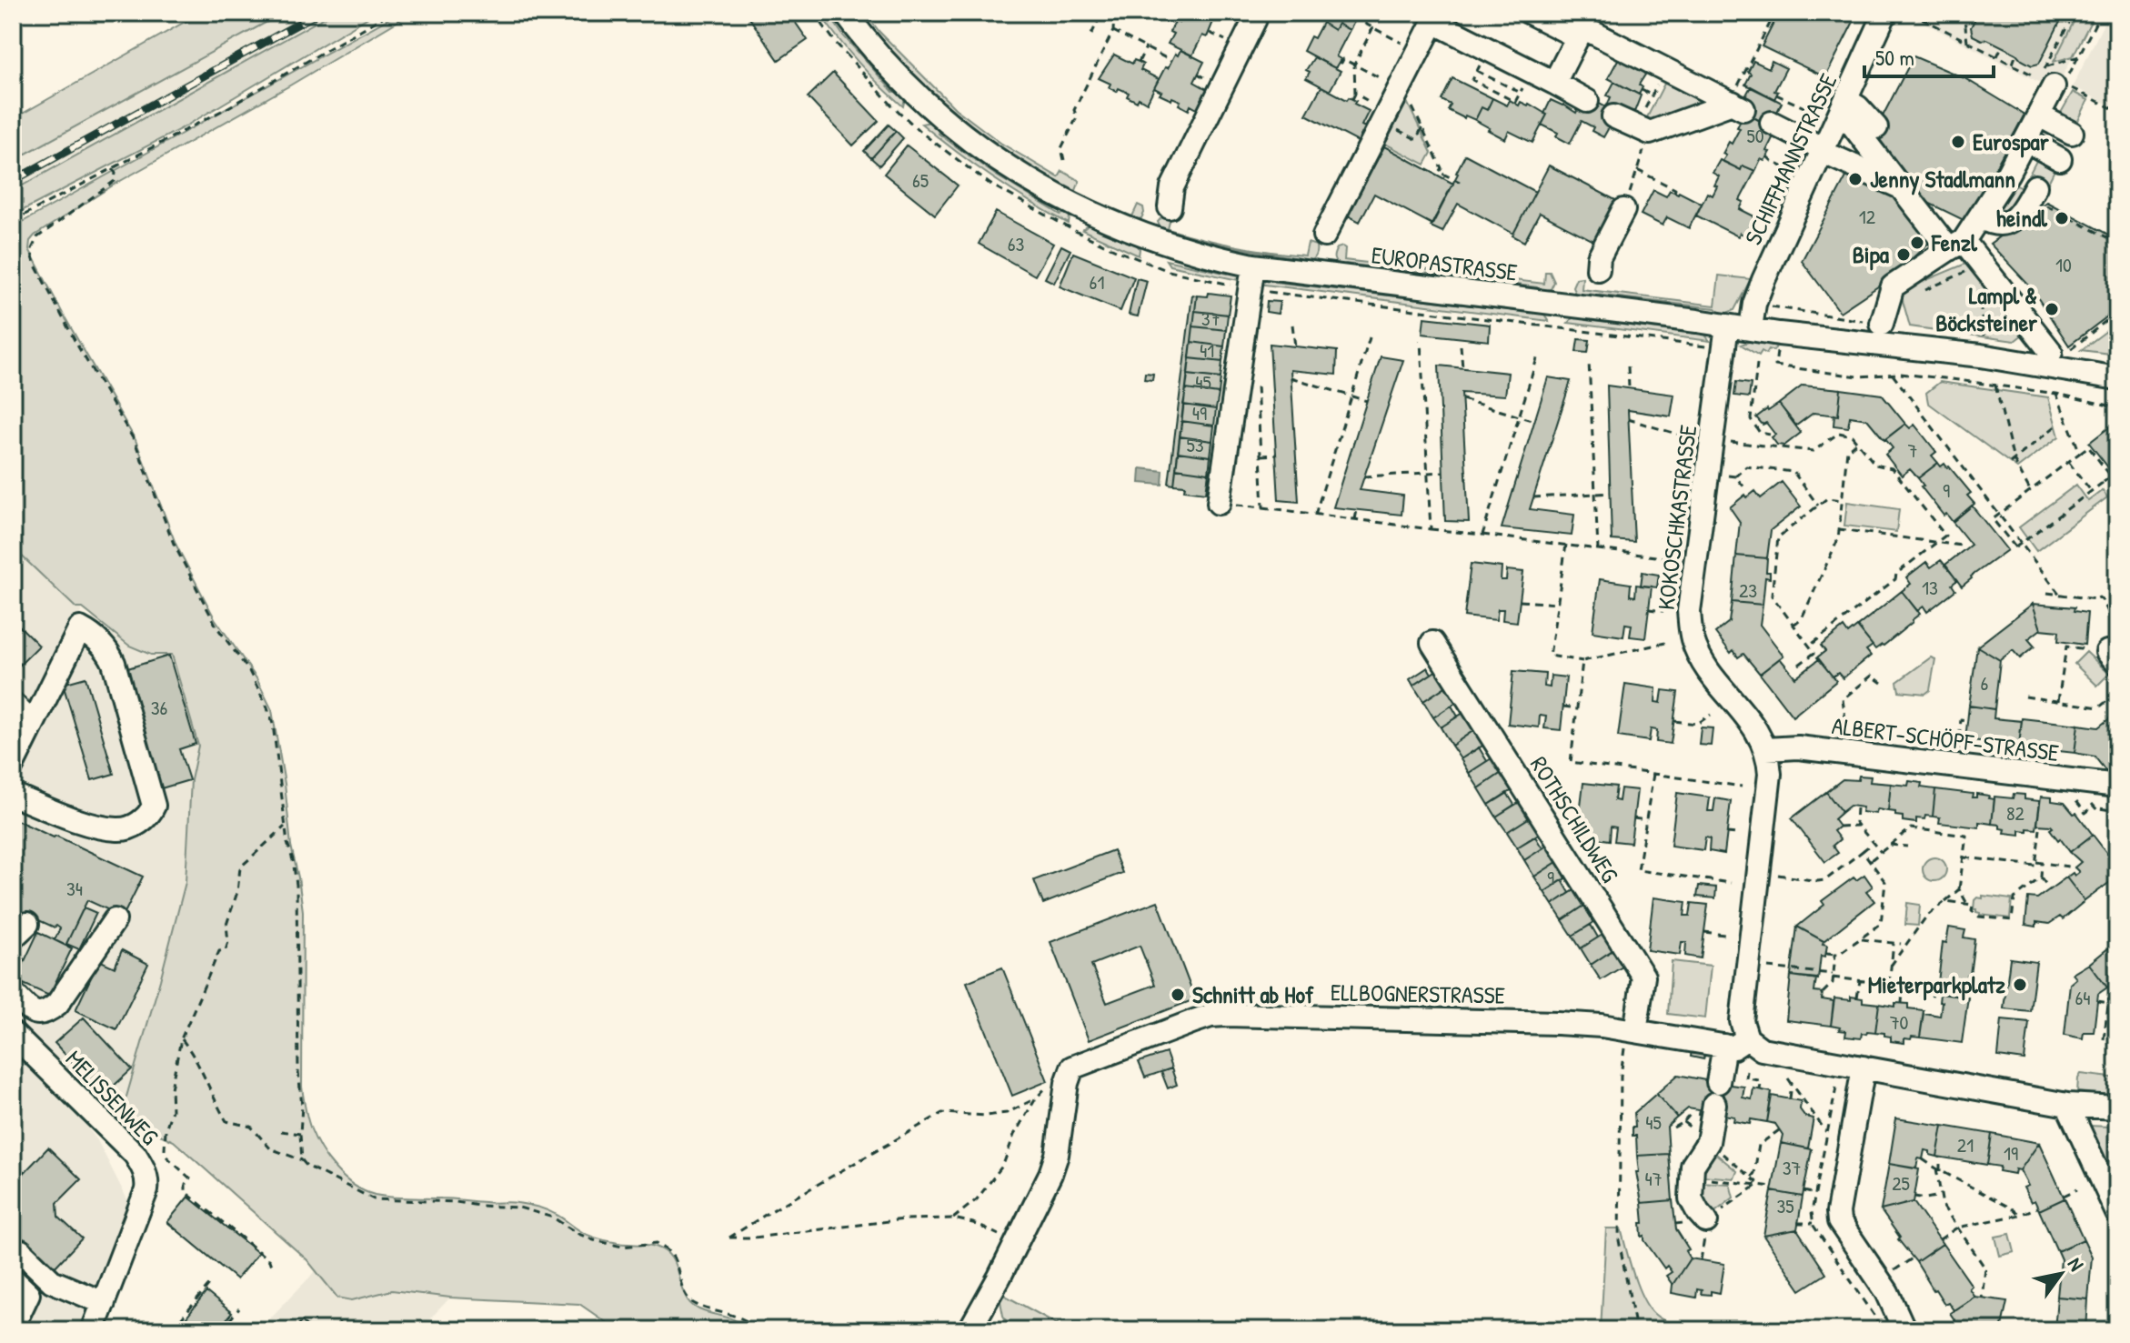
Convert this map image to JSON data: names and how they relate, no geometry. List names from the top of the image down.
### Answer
{
  "streets": {
    "street": [
      "SCHIFFMANNSTRASSE",
      "EUROPASTRASSE",
      "KOKOSCHKASTRASSE",
      "ALBERT-SCHÖPF-STRASSE",
      "ROTHSCHILDWEG",
      "ELLBOGNERSTRASSE",
      "MELISSENWEG"
    ]
  },
  "crossings": [
    ["SCHIFFMANNSTRASSE", "EUROPASTRASSE"],
    ["EUROPASTRASSE", "KOKOSCHKASTRASSE"],
    ["KOKOSCHKASTRASSE", "ALBERT-SCHÖPF-STRASSE"],
    ["KOKOSCHKASTRASSE", "ELLBOGNERSTRASSE"],
    ["ROTHSCHILDWEG", "ELLBOGNERSTRASSE"]
  ],
  "places": [
    "Eurospar",
    "Jenny Stadlmann",
    "heindl",
    "Fenzl",
    "Bipa",
    "Lampl & Böcksteiner",
    "Mieterparkplatz",
    "Schnitt ab Hof"
  ],
  "house_numbers": [
    "50",
    "65",
    "12",
    "63",
    "10",
    "61",
    "37",
    "41",
    "45",
    "49",
    "53",
    "7",
    "9",
    "13",
    "23",
    "6",
    "36",
    "82",
    "9",
    "34",
    "64",
    "70",
    "45",
    "21",
    "19",
    "37",
    "47",
    "25",
    "35"
  ],
  "scale_bar": "50 m",
  "north": "top right"
}
